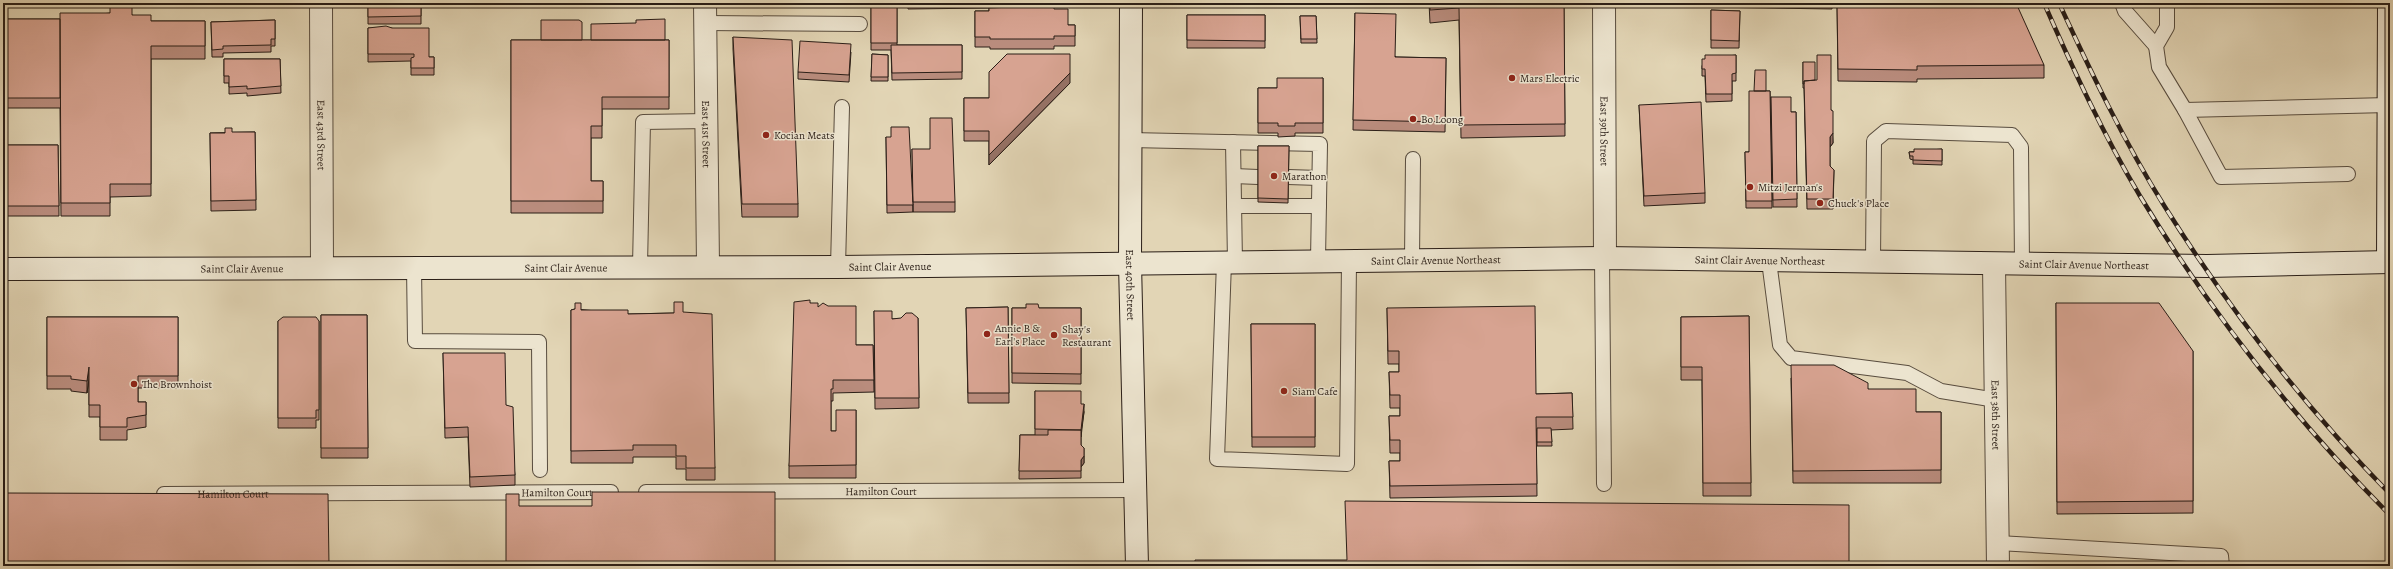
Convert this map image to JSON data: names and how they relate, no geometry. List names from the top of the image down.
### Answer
{
  "streets": {
    "main road": [
      "East 39th Street",
      "East 41st Street",
      "East 43rd Street",
      "Saint Clair Avenue Northeast",
      "Saint Clair Avenue",
      "East 40th Street",
      "East 38th Street"
    ],
    "lane": ["Hamilton Court"]
  },
  "crossings": [
    ["East 39th Street", "Saint Clair Avenue Northeast"],
    ["East 41st Street", "Saint Clair Avenue"],
    ["East 43rd Street", "Saint Clair Avenue"],
    ["Saint Clair Avenue Northeast", "Saint Clair Avenue"],
    ["Saint Clair Avenue Northeast", "East 40th Street"],
    ["Saint Clair Avenue Northeast", "East 38th Street"],
    ["Saint Clair Avenue", "East 40th Street"],
    ["East 40th Street", "Hamilton Court"]
  ],
  "places": [
    "Mars Electric",
    "Bo Loong",
    "Kocian Meats",
    "Marathon",
    "Mitzi Jerman's",
    "Chuck's Place",
    "Annie B & Earl's Place",
    "Shay's Restaurant",
    "The Brownhoist",
    "Siam Cafe"
  ]
}
